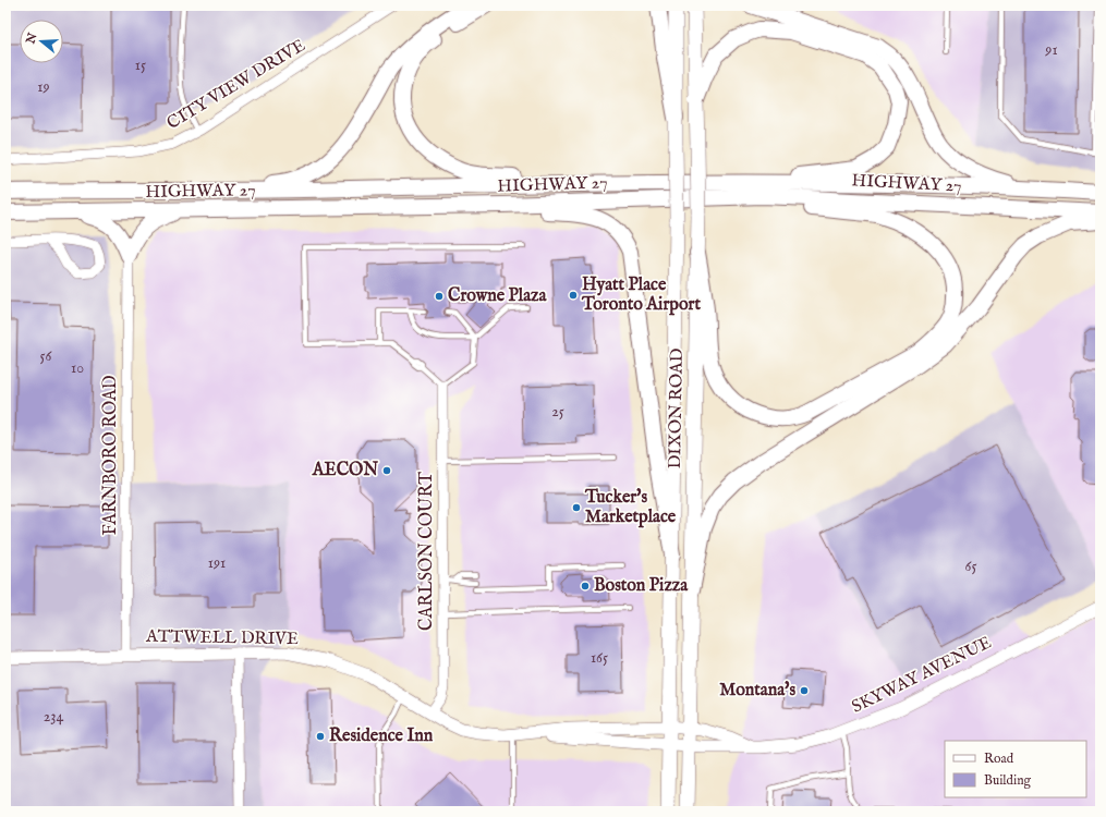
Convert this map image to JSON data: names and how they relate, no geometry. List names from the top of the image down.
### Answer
{
  "streets": {
    "main road": ["HIGHWAY 27", "DIXON ROAD"],
    "street": [
      "CITY VIEW DRIVE",
      "FARNBORO ROAD",
      "CARLSON COURT",
      "ATTWELL DRIVE",
      "SKYWAY AVENUE"
    ]
  },
  "crossings": [
    ["DIXON ROAD", "ATTWELL DRIVE"],
    ["DIXON ROAD", "SKYWAY AVENUE"],
    ["FARNBORO ROAD", "ATTWELL DRIVE"],
    ["CARLSON COURT", "ATTWELL DRIVE"],
    ["ATTWELL DRIVE", "SKYWAY AVENUE"]
  ],
  "places": [
    "Hyatt Place Toronto Airport",
    "Crowne Plaza",
    "AECON",
    "Tucker's Marketplace",
    "Boston Pizza",
    "Montana's",
    "Residence Inn"
  ],
  "house_numbers": [
    "91",
    "15",
    "19",
    "56",
    "10",
    "25",
    "191",
    "65",
    "165",
    "234"
  ],
  "legend": ["Road", "Building"],
  "north": "left"
}
